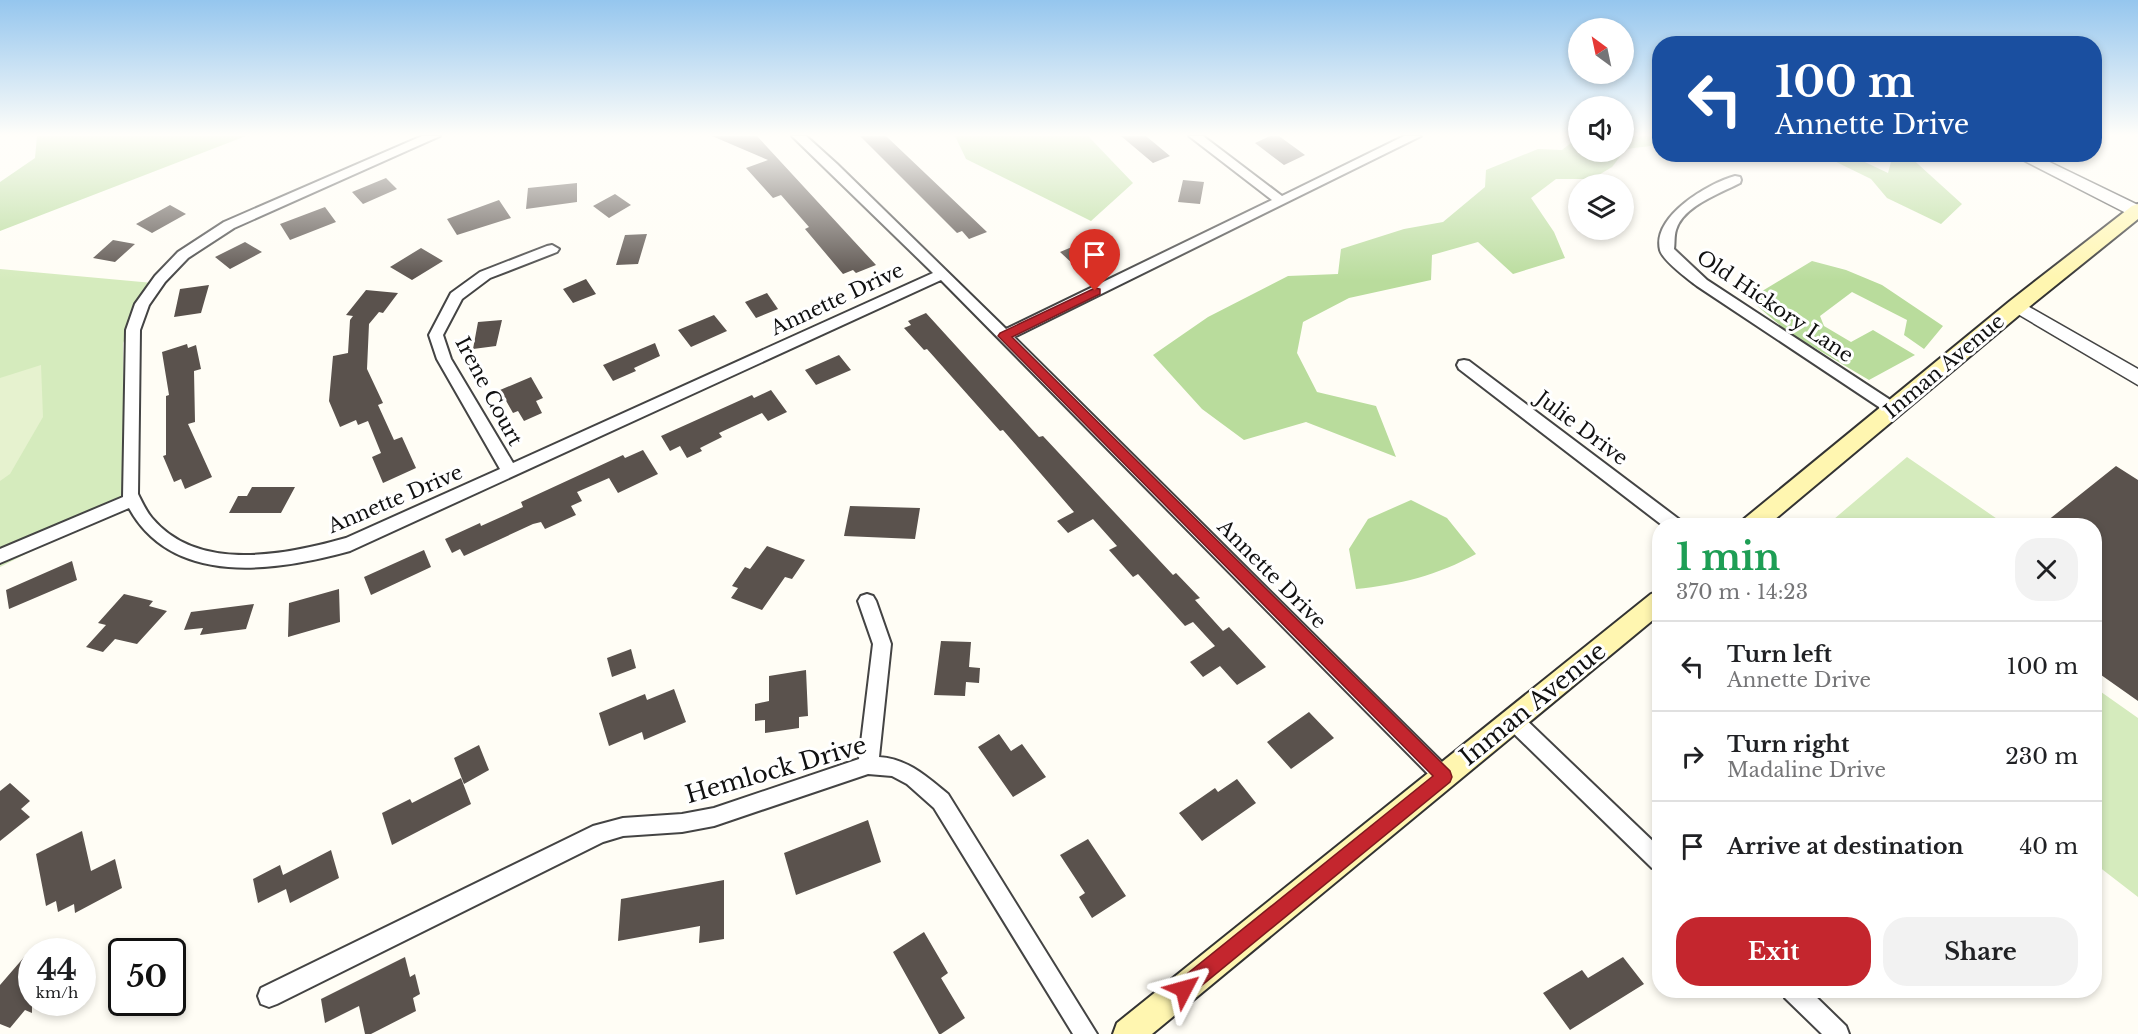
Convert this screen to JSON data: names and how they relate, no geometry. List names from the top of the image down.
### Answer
{
  "streets": {
    "main road": ["Inman Avenue"],
    "street": [
      "Annette Drive",
      "Old Hickory Lane",
      "Irene Court",
      "Julie Drive",
      "Hemlock Drive"
    ]
  },
  "crossings": [
    ["Annette Drive", "Inman Avenue"],
    ["Annette Drive", "Irene Court"],
    ["Old Hickory Lane", "Inman Avenue"]
  ],
  "north": "top left",
  "page": {
    "turn": ["100 m", "Annette Drive"],
    "heading": ["1 min", "370 m · 14:23"],
    "list": [
      {
        "name": "Turn left",
        "note": "Annette Drive",
        "value": "100 m"
      },
      {
        "name": "Turn right",
        "note": "Madaline Drive",
        "value": "230 m"
      },
      {
        "name": "Arrive at destination",
        "value": "40 m"
      }
    ],
    "buttons": ["Exit", "Share"],
    "speed": "44 km/h",
    "limit": "50"
  }
}
